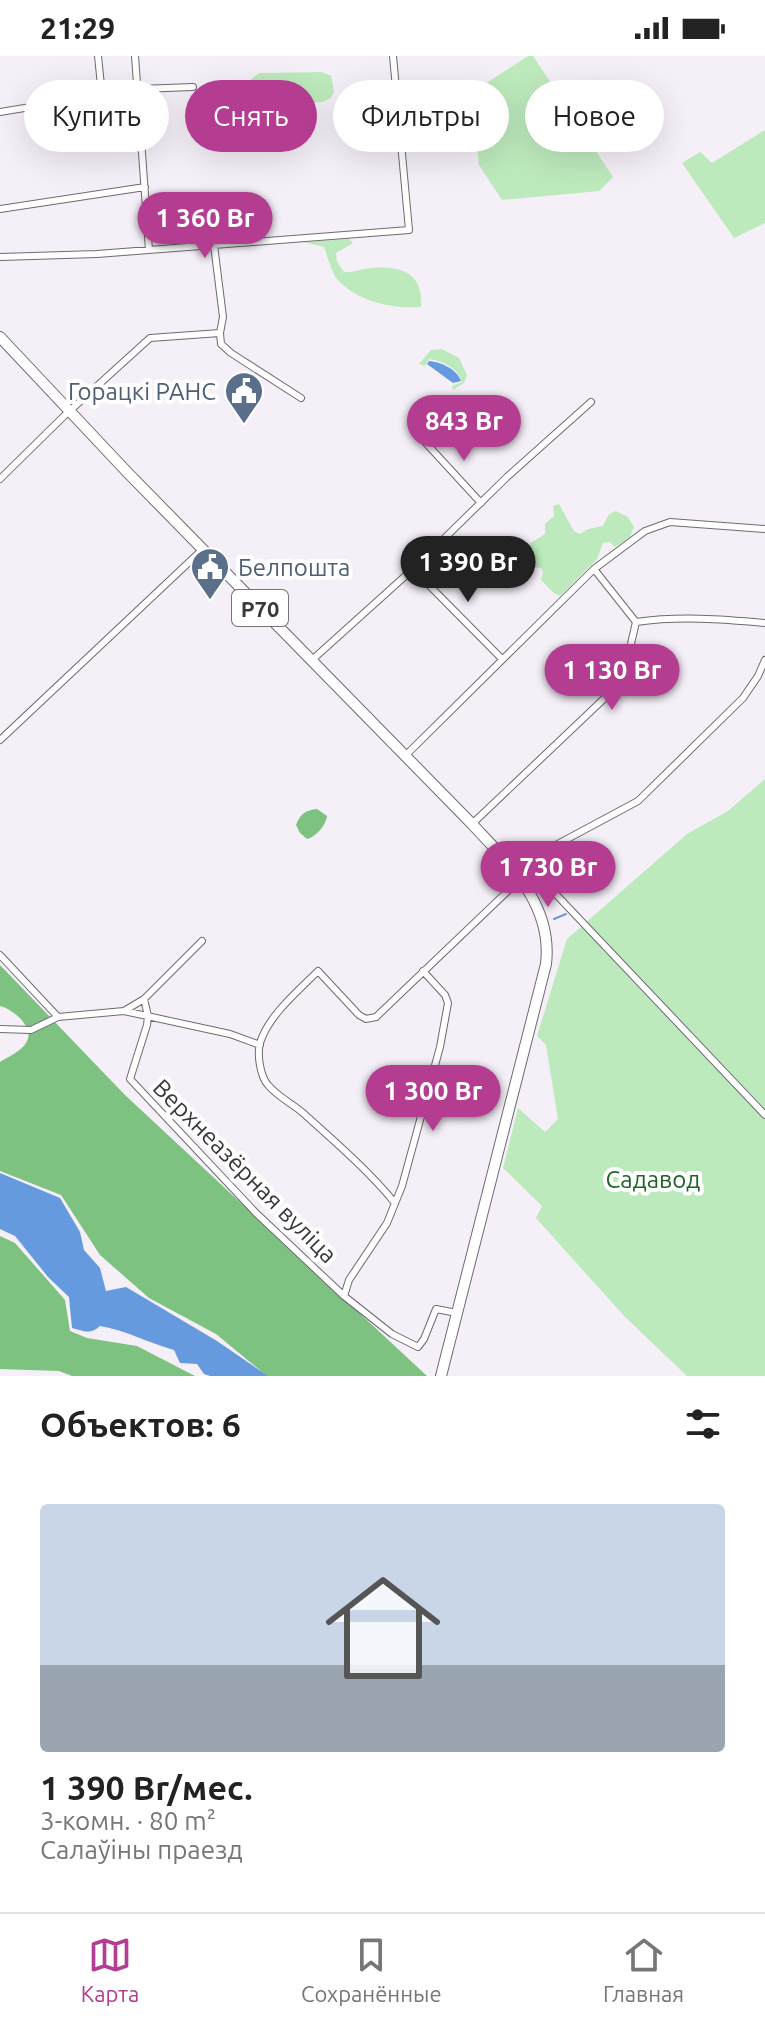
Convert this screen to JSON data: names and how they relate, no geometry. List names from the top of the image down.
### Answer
{
  "streets": {
    "main road": ["Р70"],
    "street": ["Верхнеазёрная вуліца"]
  },
  "crossings": [
    ["Р70", "Верхнеазёрная вуліца"]
  ],
  "parks": ["Садавод"],
  "places": {
    "public building": ["Горацкі РАНС", "Белпошта"]
  },
  "page": {
    "status": "21:29",
    "chip": [
      "Купить",
      "Снять",
      "Фильтры",
      "Новое"
    ],
    "price": [
      "1 360 Br",
      "843 Br",
      "1 390 Br",
      "1 130 Br",
      "1 730 Br",
      "1 300 Br"
    ],
    "heading": "Объектов: 6",
    "list": [
      {
        "name": "1 390 Br/мес.",
        "note": "3-комн. · 80 m² · Салаўіны праезд"
      }
    ],
    "tabs": ["Карта", "Сохранённые", "Главная"]
  }
}
